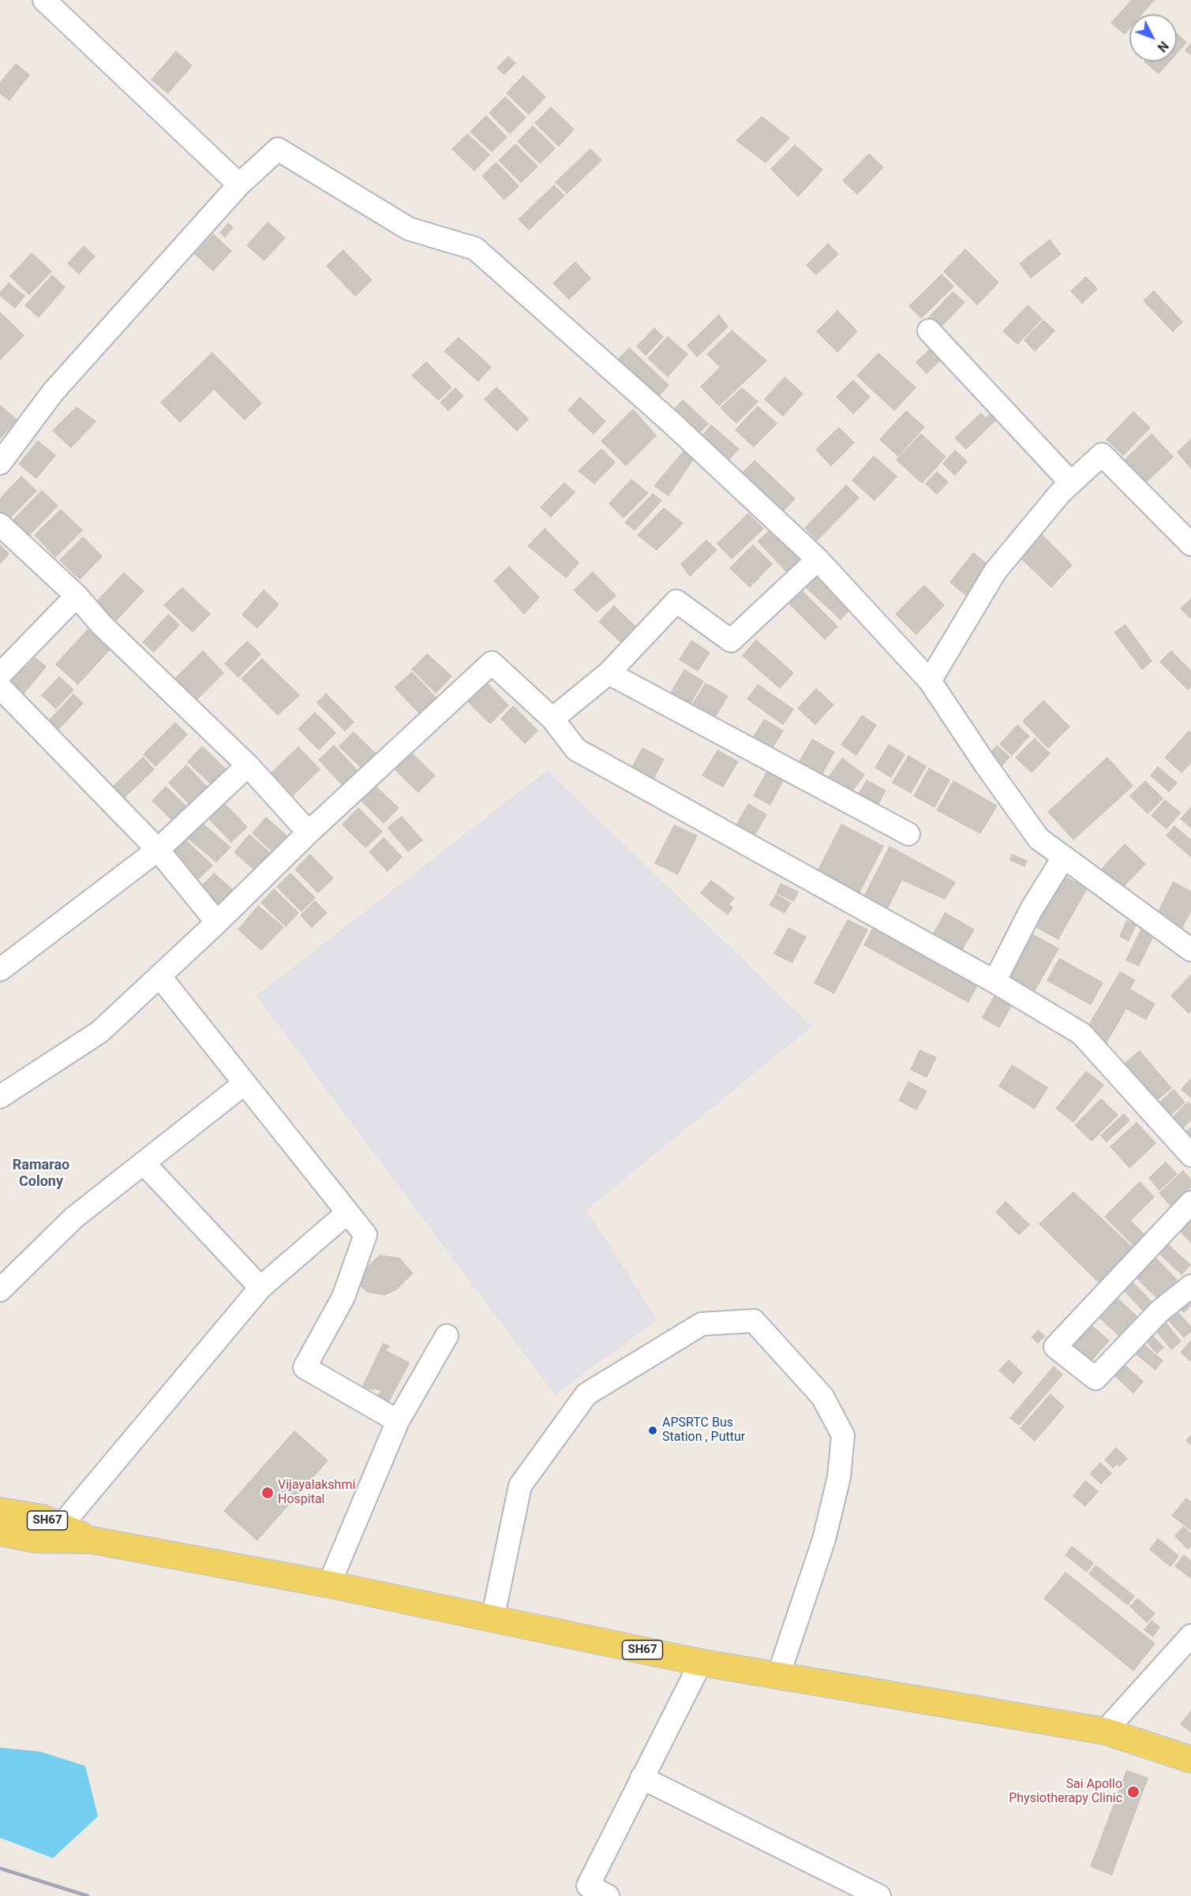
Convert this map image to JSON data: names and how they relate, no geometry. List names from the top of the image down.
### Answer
{
  "streets": {
    "main road": ["SH67"]
  },
  "districts": ["Ramarao Colony"],
  "places": ["APSRTC Bus Station , Puttur", "Vijayalakshmi Hospital", "Sai Apollo Physiotherapy Clinic"],
  "north": "bottom right"
}
